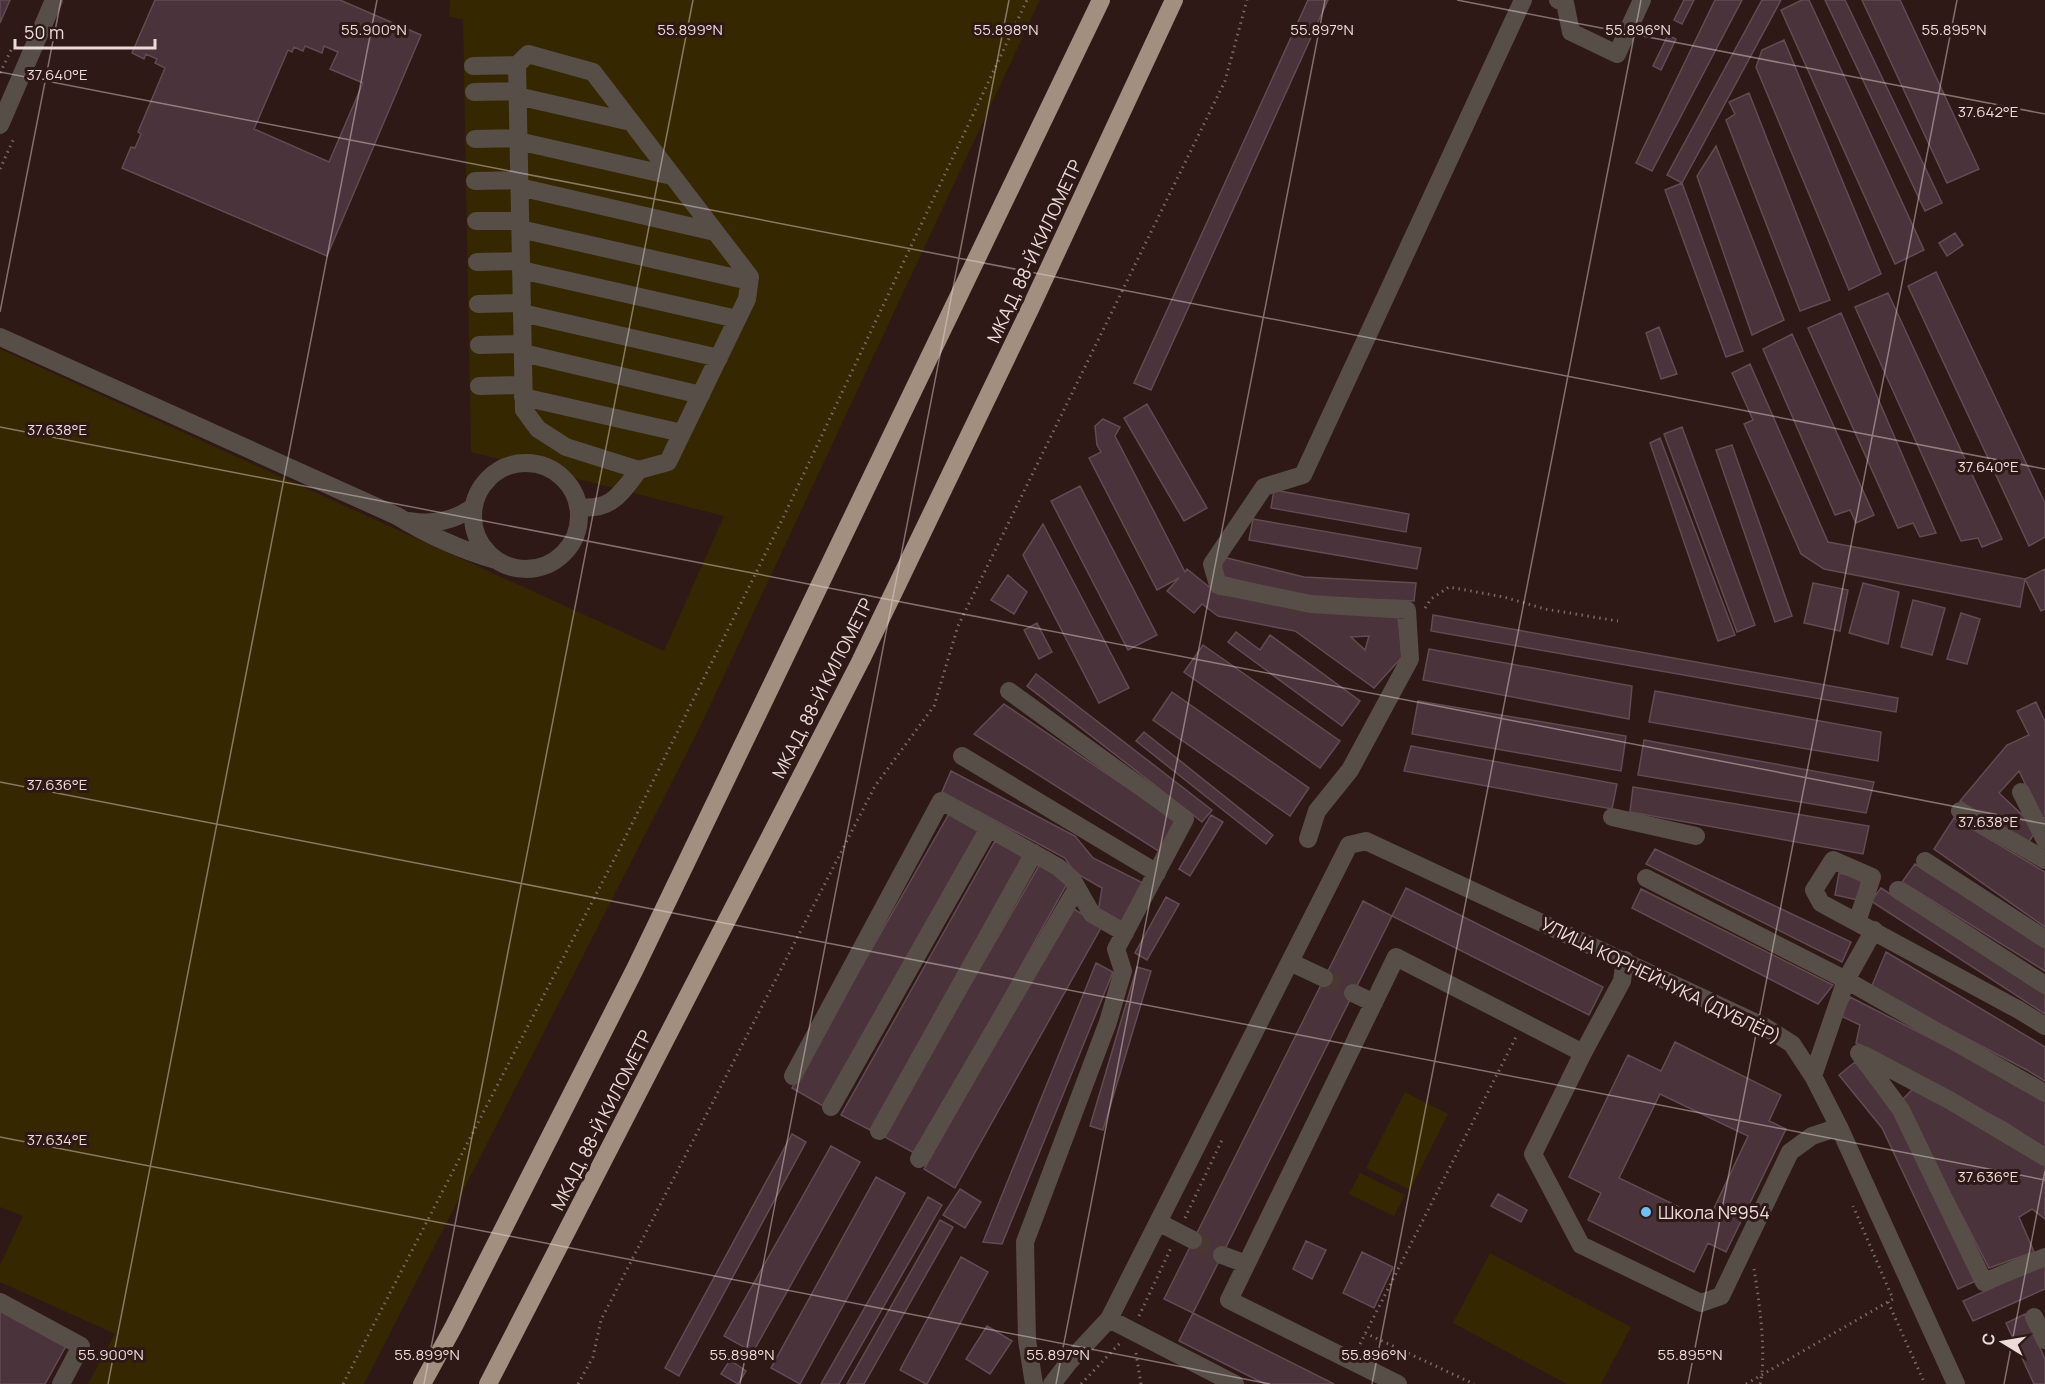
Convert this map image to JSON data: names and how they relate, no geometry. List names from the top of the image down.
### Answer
{
  "streets": {
    "highway": ["МКАД, 88-Й КИЛОМЕТР"],
    "street": ["УЛИЦА КОРНЕЙЧУКА (ДУБЛЁР)"]
  },
  "places": ["Школа №954"],
  "scale_bar": "50 m",
  "north": "left",
  "coordinates": [
    "55.900°N",
    "55.899°N",
    "55.898°N",
    "55.897°N",
    "55.896°N",
    "55.895°N",
    "37.640°E",
    "37.642°E",
    "37.638°E",
    "37.636°E",
    "37.634°E"
  ]
}
